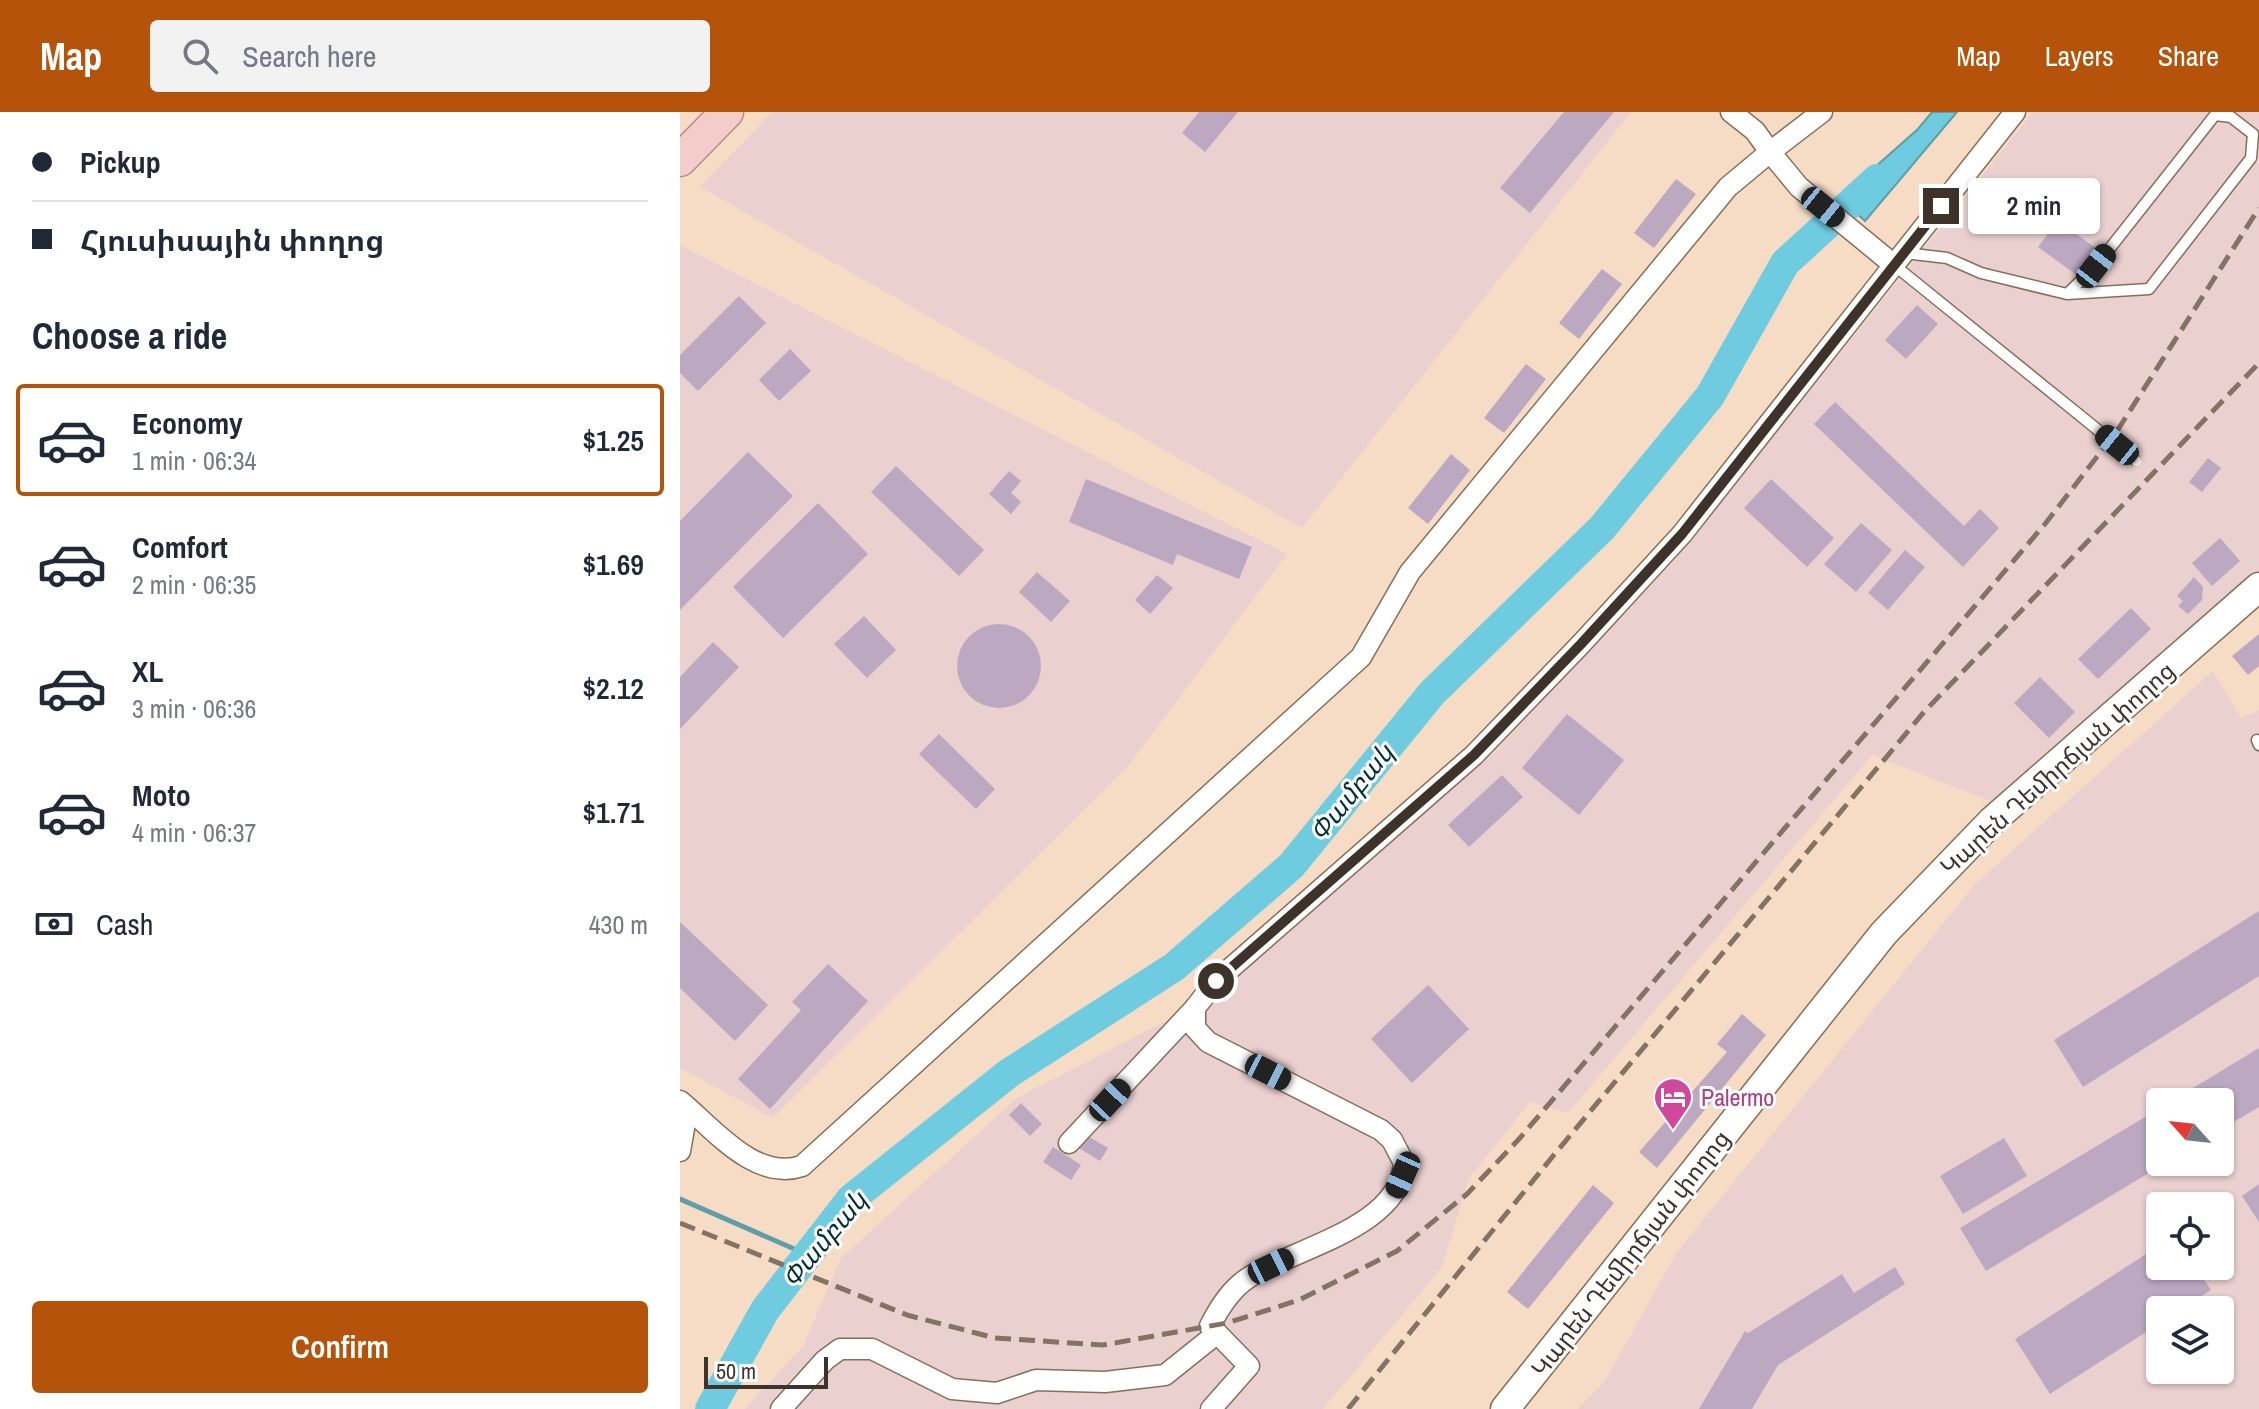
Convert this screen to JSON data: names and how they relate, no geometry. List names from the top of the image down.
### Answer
{
  "streets": {
    "main road": ["Կարեն Դեմիրճյան փողոց"]
  },
  "water": ["Փամբակ"],
  "places": {
    "hotel": ["Palermo"]
  },
  "scale_bar": "50 m",
  "north": "top left",
  "page": {
    "header": "Map",
    "search": "Search here",
    "nav": ["Map", "Layers", "Share"],
    "banner": ["Pickup", "Հյուսիսային փողոց"],
    "bubble": "2 min",
    "heading": "Choose a ride",
    "list": [
      {
        "name": "Economy",
        "note": "1 min · 06:34",
        "value": "$1.25"
      },
      {
        "name": "Comfort",
        "note": "2 min · 06:35",
        "value": "$1.69"
      },
      {
        "name": "XL",
        "note": "3 min · 06:36",
        "value": "$2.12"
      },
      {
        "name": "Moto",
        "note": "4 min · 06:37",
        "value": "$1.71"
      }
    ],
    "pay": ["Cash", "430 m"],
    "buttons": "Confirm",
    "scale": "50 m"
  }
}
